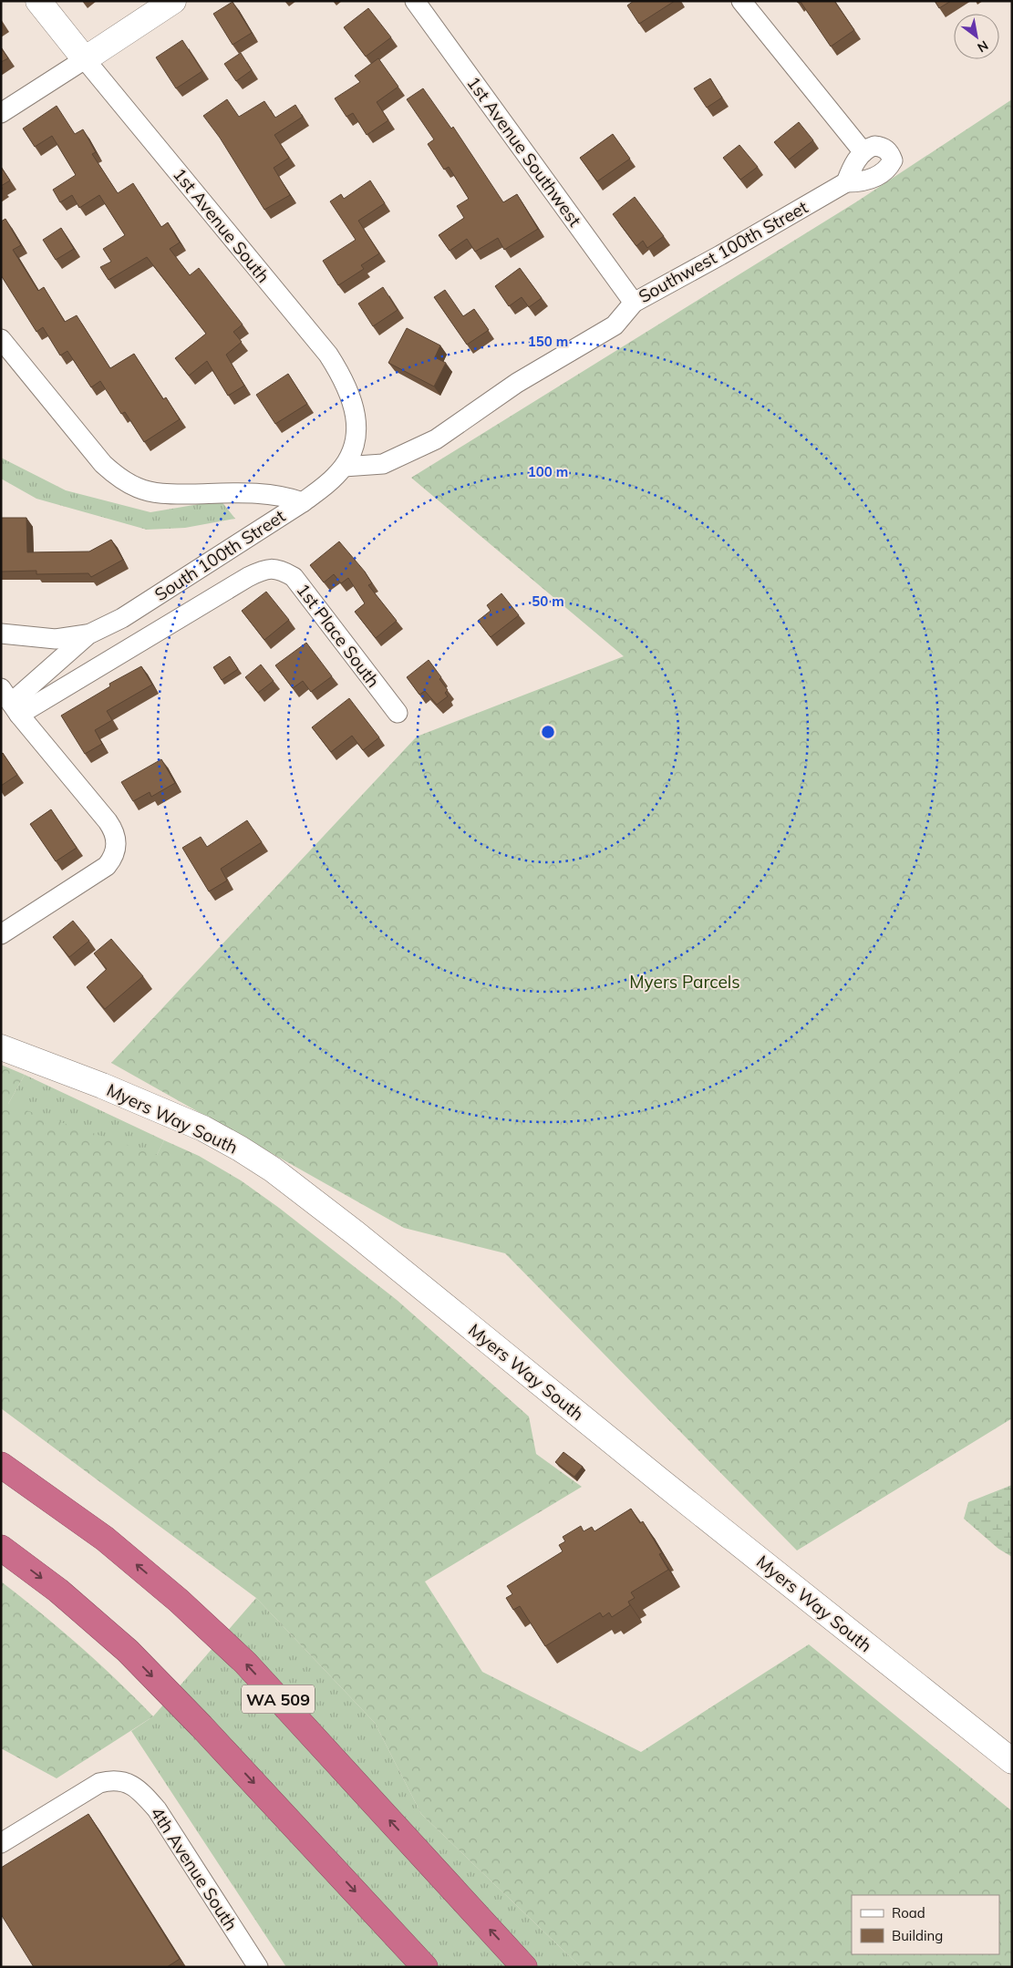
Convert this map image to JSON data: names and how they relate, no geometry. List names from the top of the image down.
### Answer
{
  "streets": {
    "highway": ["WA 509"],
    "main road": ["1st Avenue South", "Myers Way South"],
    "street": [
      "1st Avenue Southwest",
      "Southwest 100th Street",
      "South 100th Street",
      "1st Place South",
      "4th Avenue South"
    ]
  },
  "crossings": [
    ["1st Avenue Southwest", "Southwest 100th Street"],
    ["1st Avenue South", "Southwest 100th Street"],
    ["1st Avenue South", "South 100th Street"],
    ["Southwest 100th Street", "South 100th Street"],
    ["South 100th Street", "1st Place South"]
  ],
  "parks": ["Myers Parcels"],
  "legend": ["Road", "Building"],
  "north": "bottom right",
  "rings": ["150 m", "100 m", "50 m"]
}
